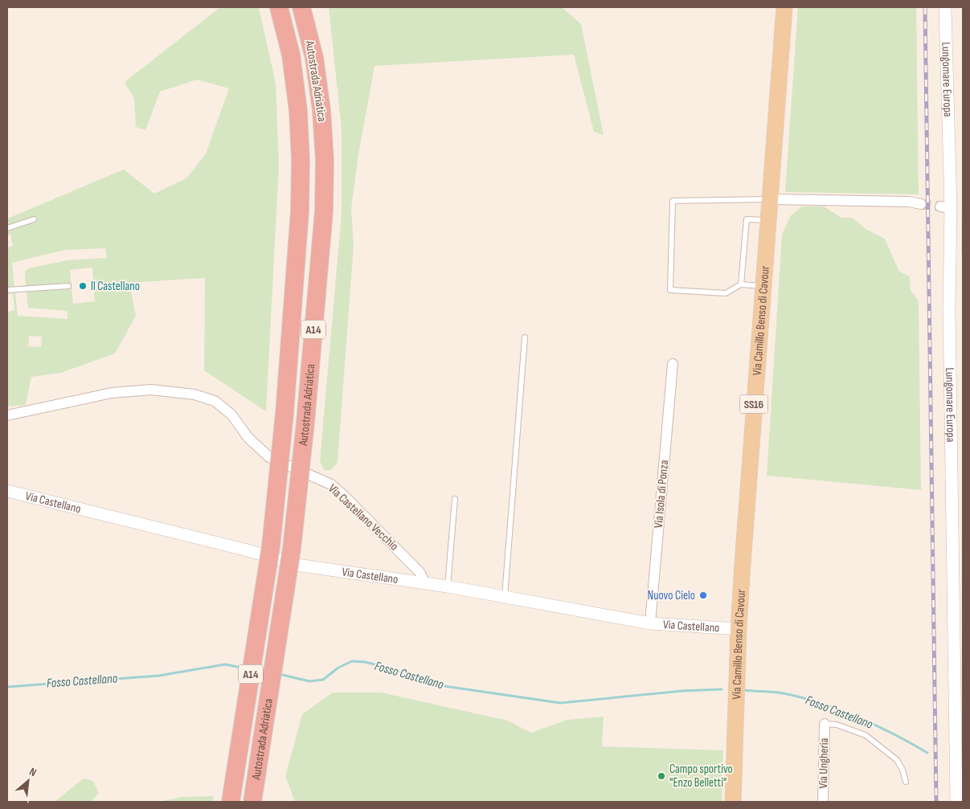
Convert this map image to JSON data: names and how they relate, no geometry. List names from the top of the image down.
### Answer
{
  "streets": {
    "highway": ["Autostrada Adriatica", "A14"],
    "main road": ["Via Camillo Benso di Cavour", "SS16"],
    "street": [
      "Lungomare Europa",
      "Via Isola di Ponza",
      "Via Castellano",
      "Via Castellano Vecchio",
      "Via Ungheria"
    ]
  },
  "crossings": [
    ["Via Camillo Benso di Cavour", "Via Castellano"],
    ["Via Isola di Ponza", "Via Castellano"],
    ["Via Castellano", "Via Castellano Vecchio"]
  ],
  "water": ["Fosso Castellano"],
  "places": ["Il Castellano", "Nuovo Cielo", "Campo sportivo \"Enzo Belletti\""],
  "north": "top right"
}
